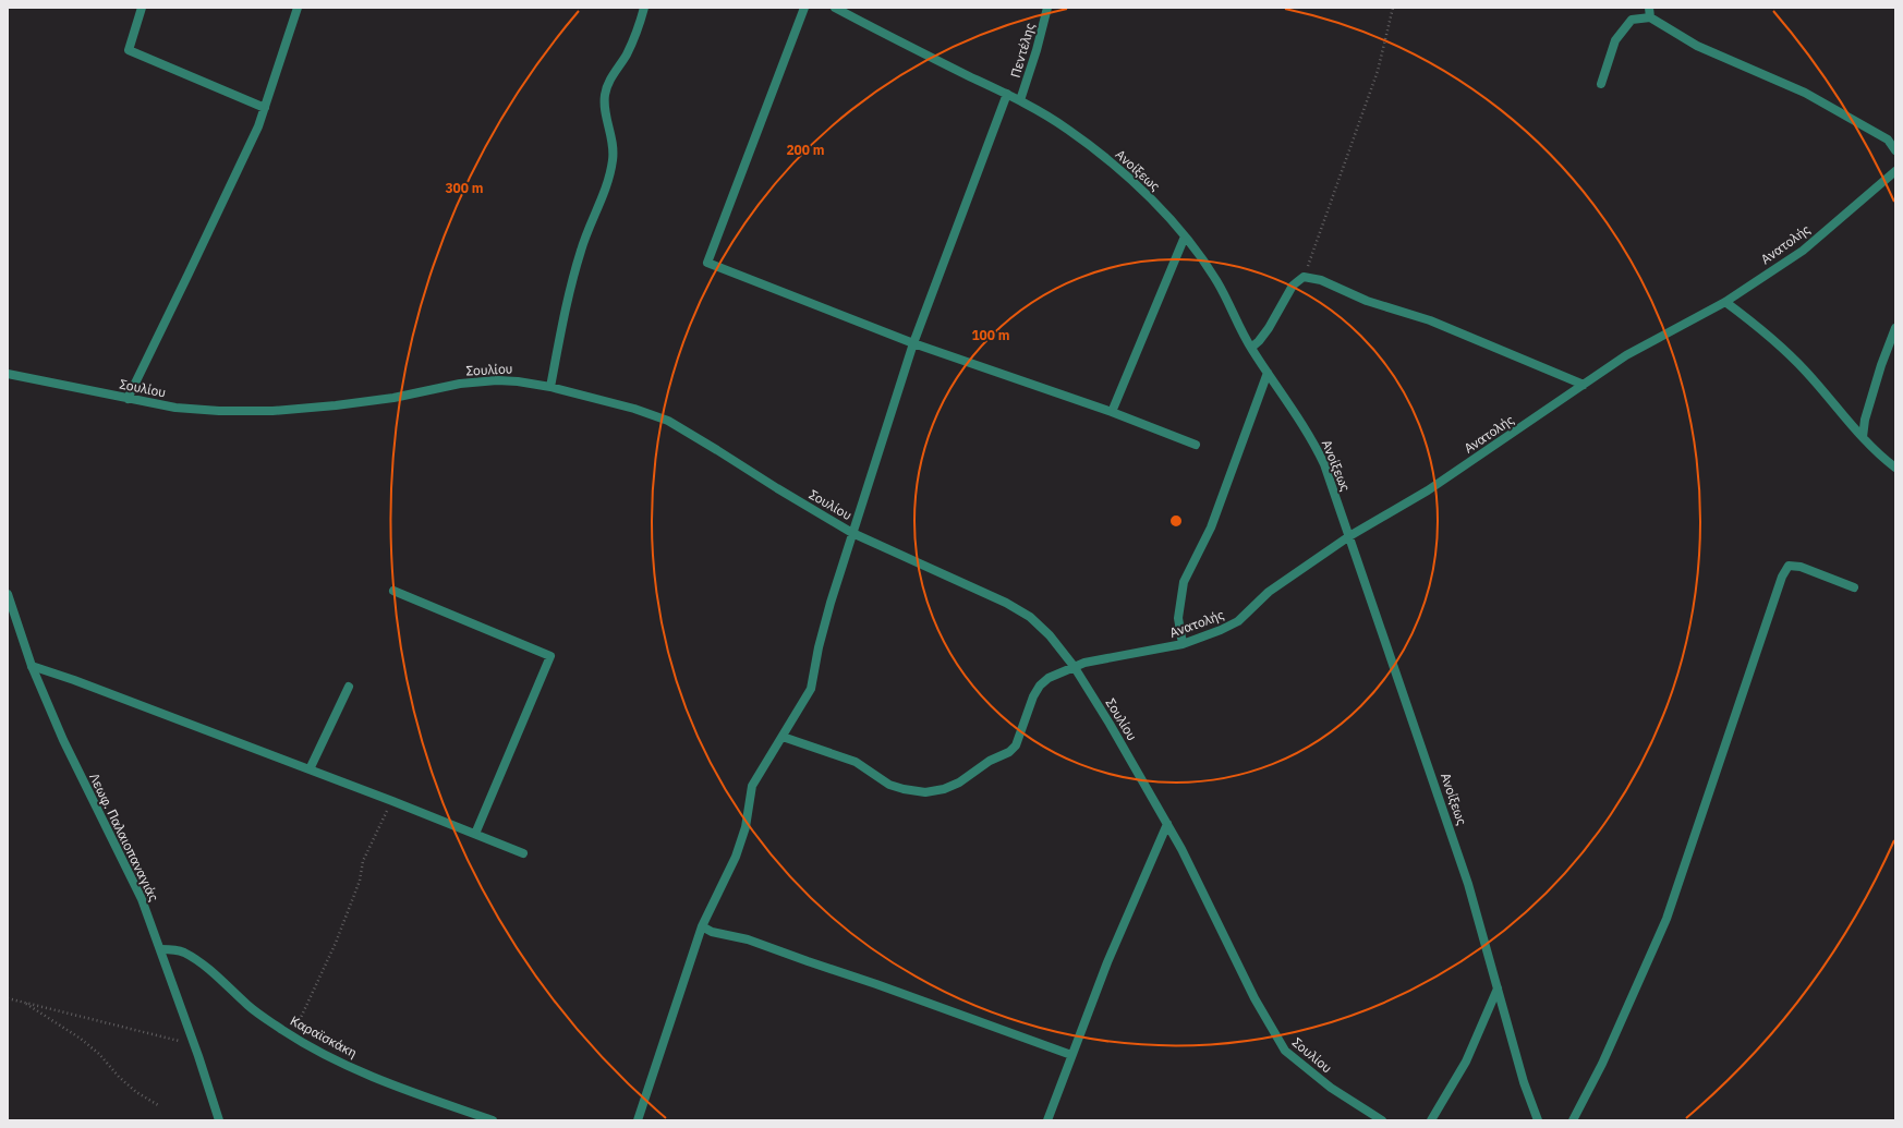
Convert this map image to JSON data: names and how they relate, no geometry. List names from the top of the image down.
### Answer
{
  "streets": {
    "street": [
      "Πεντέλης",
      "Ανοίξεως",
      "Ανατολής",
      "Σουλίου",
      "Λεωφ. Παλαιοπαναγιάς",
      "Καραϊσκάκη"
    ]
  },
  "crossings": [
    ["Πεντέλης", "Ανοίξεως"],
    ["Ανοίξεως", "Ανατολής"],
    ["Ανατολής", "Σουλίου"],
    ["Λεωφ. Παλαιοπαναγιάς", "Καραϊσκάκη"]
  ],
  "rings": ["200 m", "300 m", "100 m"]
}
